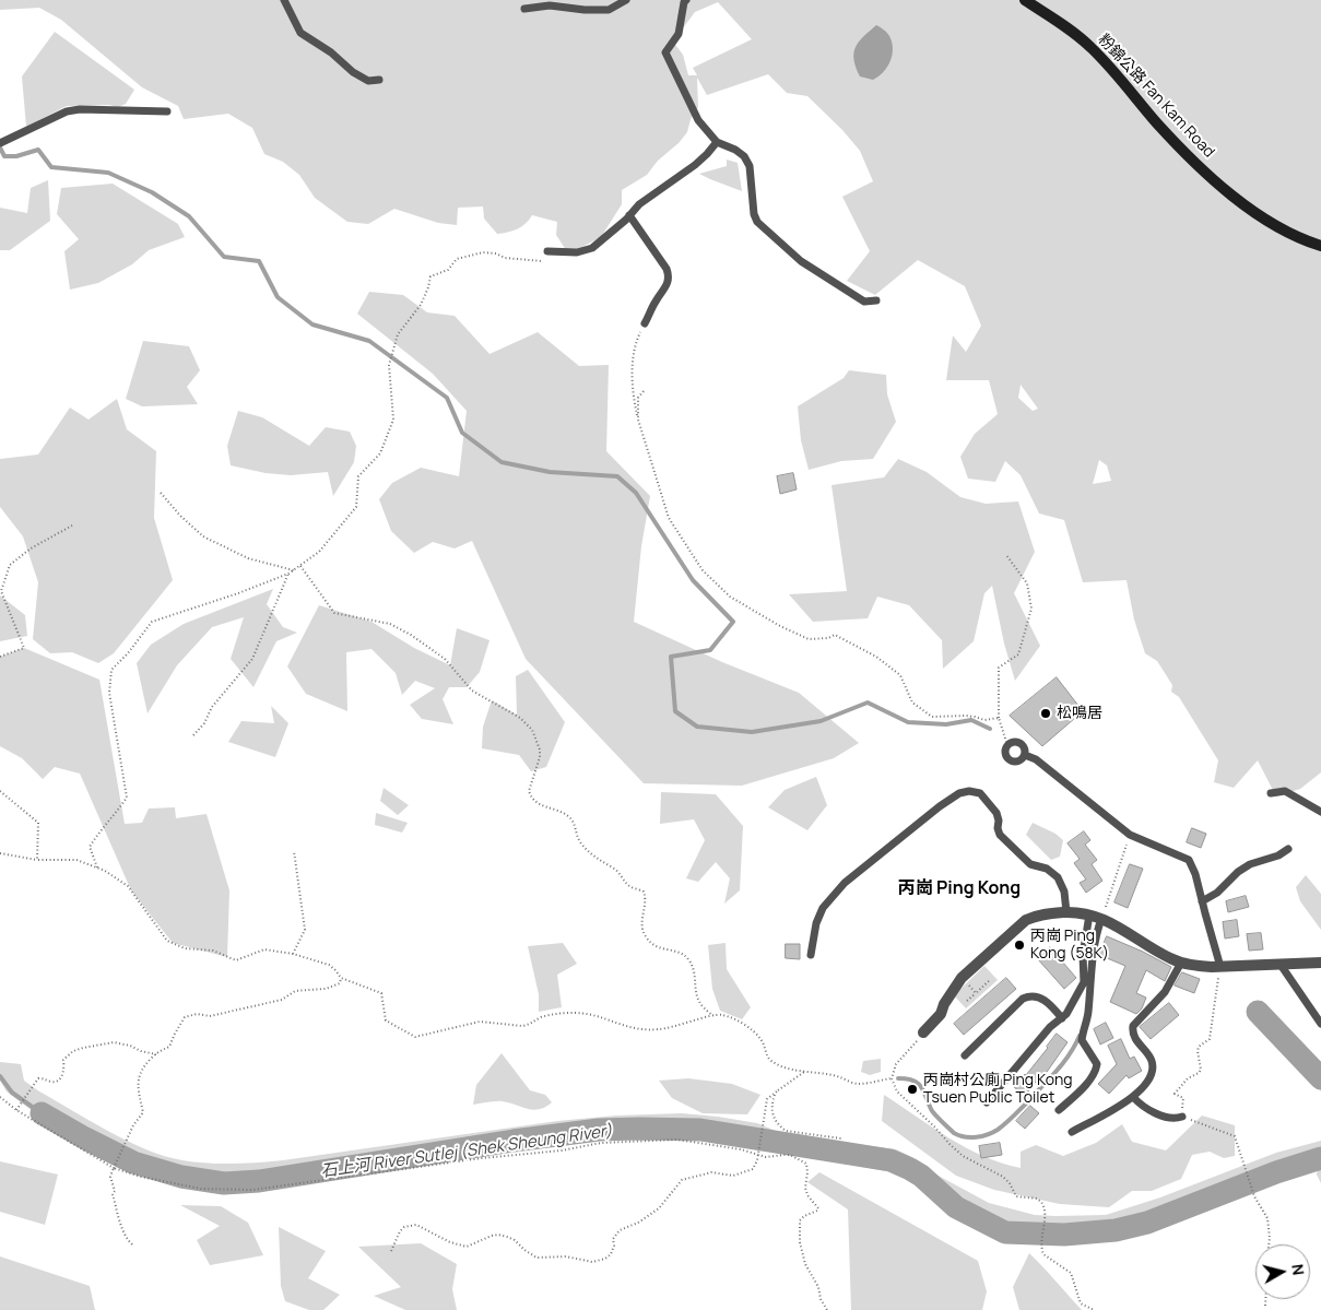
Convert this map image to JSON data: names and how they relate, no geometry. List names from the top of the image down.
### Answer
{
  "streets": {
    "main road": ["粉錦公路 Fan Kam Road"]
  },
  "districts": ["丙崗 Ping Kong"],
  "water": ["石上河 River Sutlej (Shek Sheung River)"],
  "places": ["松鳴居", "丙崗 Ping Kong (58K)", "丙崗村公廁 Ping Kong Tsuen Public Toilet"],
  "north": "right"
}
